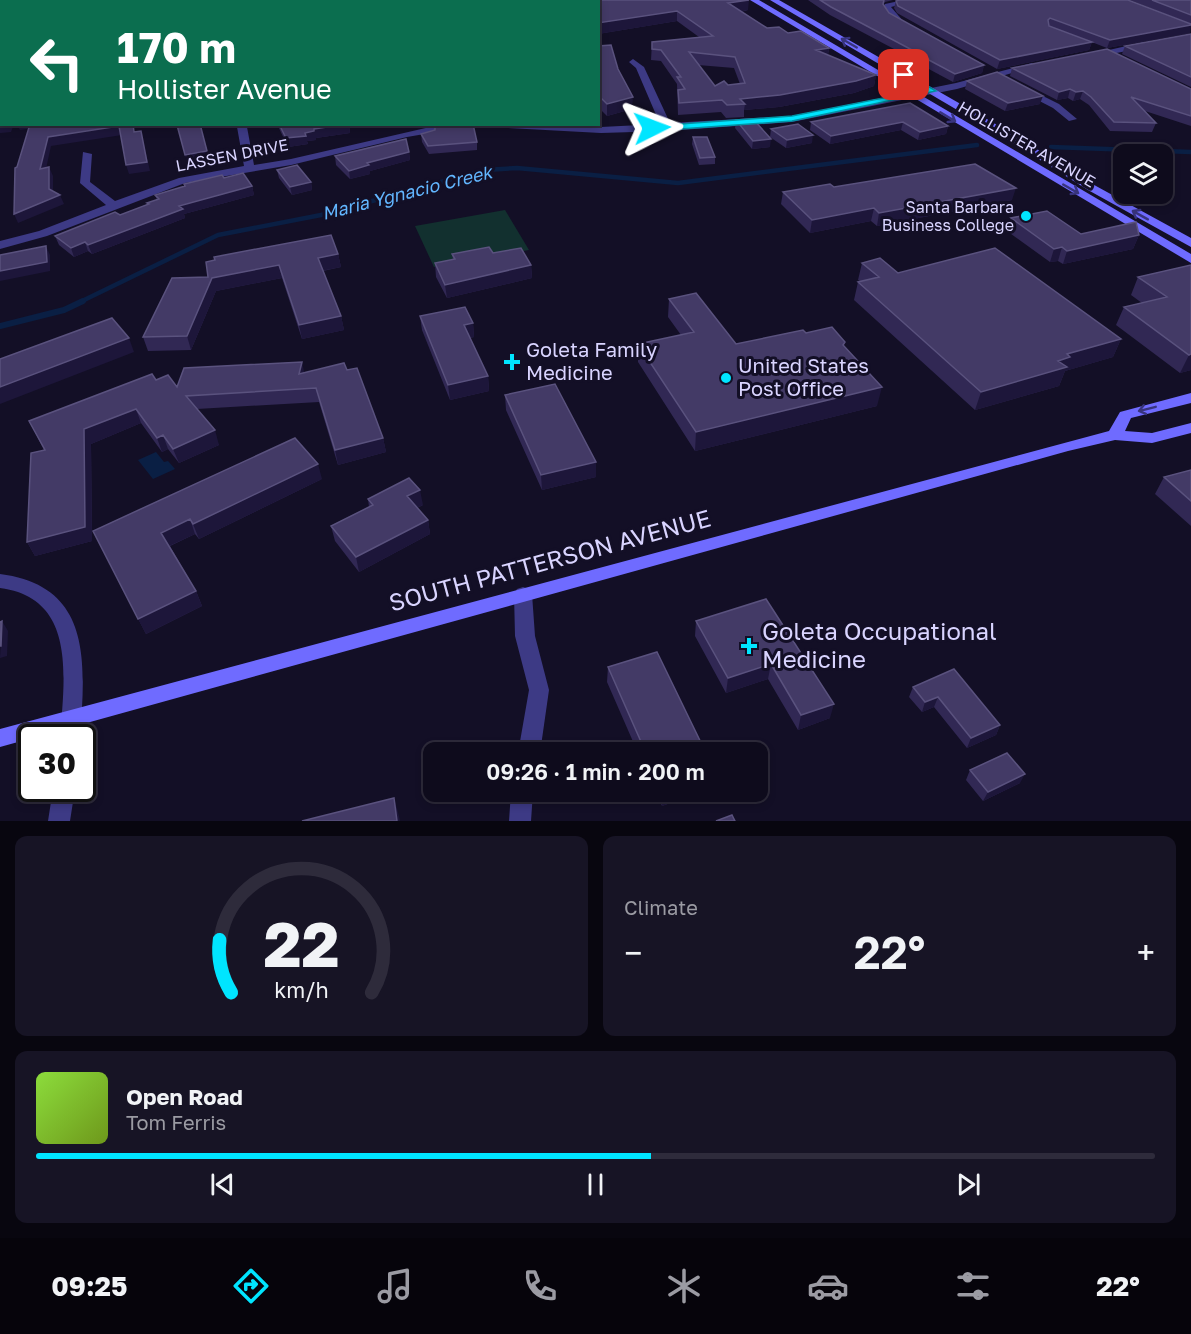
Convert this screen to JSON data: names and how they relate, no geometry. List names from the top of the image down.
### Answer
{
  "streets": {
    "main road": ["HOLLISTER AVENUE", "SOUTH PATTERSON AVENUE"],
    "street": ["LASSEN DRIVE"]
  },
  "water": ["Maria Ygnacio Creek"],
  "places": {
    "other": ["Santa Barbara Business College", "United States Post Office"],
    "health": ["Goleta Family Medicine", "Goleta Occupational Medicine"]
  },
  "page": {
    "turn": ["170 m", "Hollister Avenue"],
    "limit": "30",
    "trip": "09:26 · 1 min · 200 m",
    "tile": "Climate",
    "heat": ["−", "22°", "+"],
    "song": ["Open Road", "Tom Ferris"],
    "tabs": ["09:25", "22°"],
    "gauge": ["22", "km/h"]
  }
}
